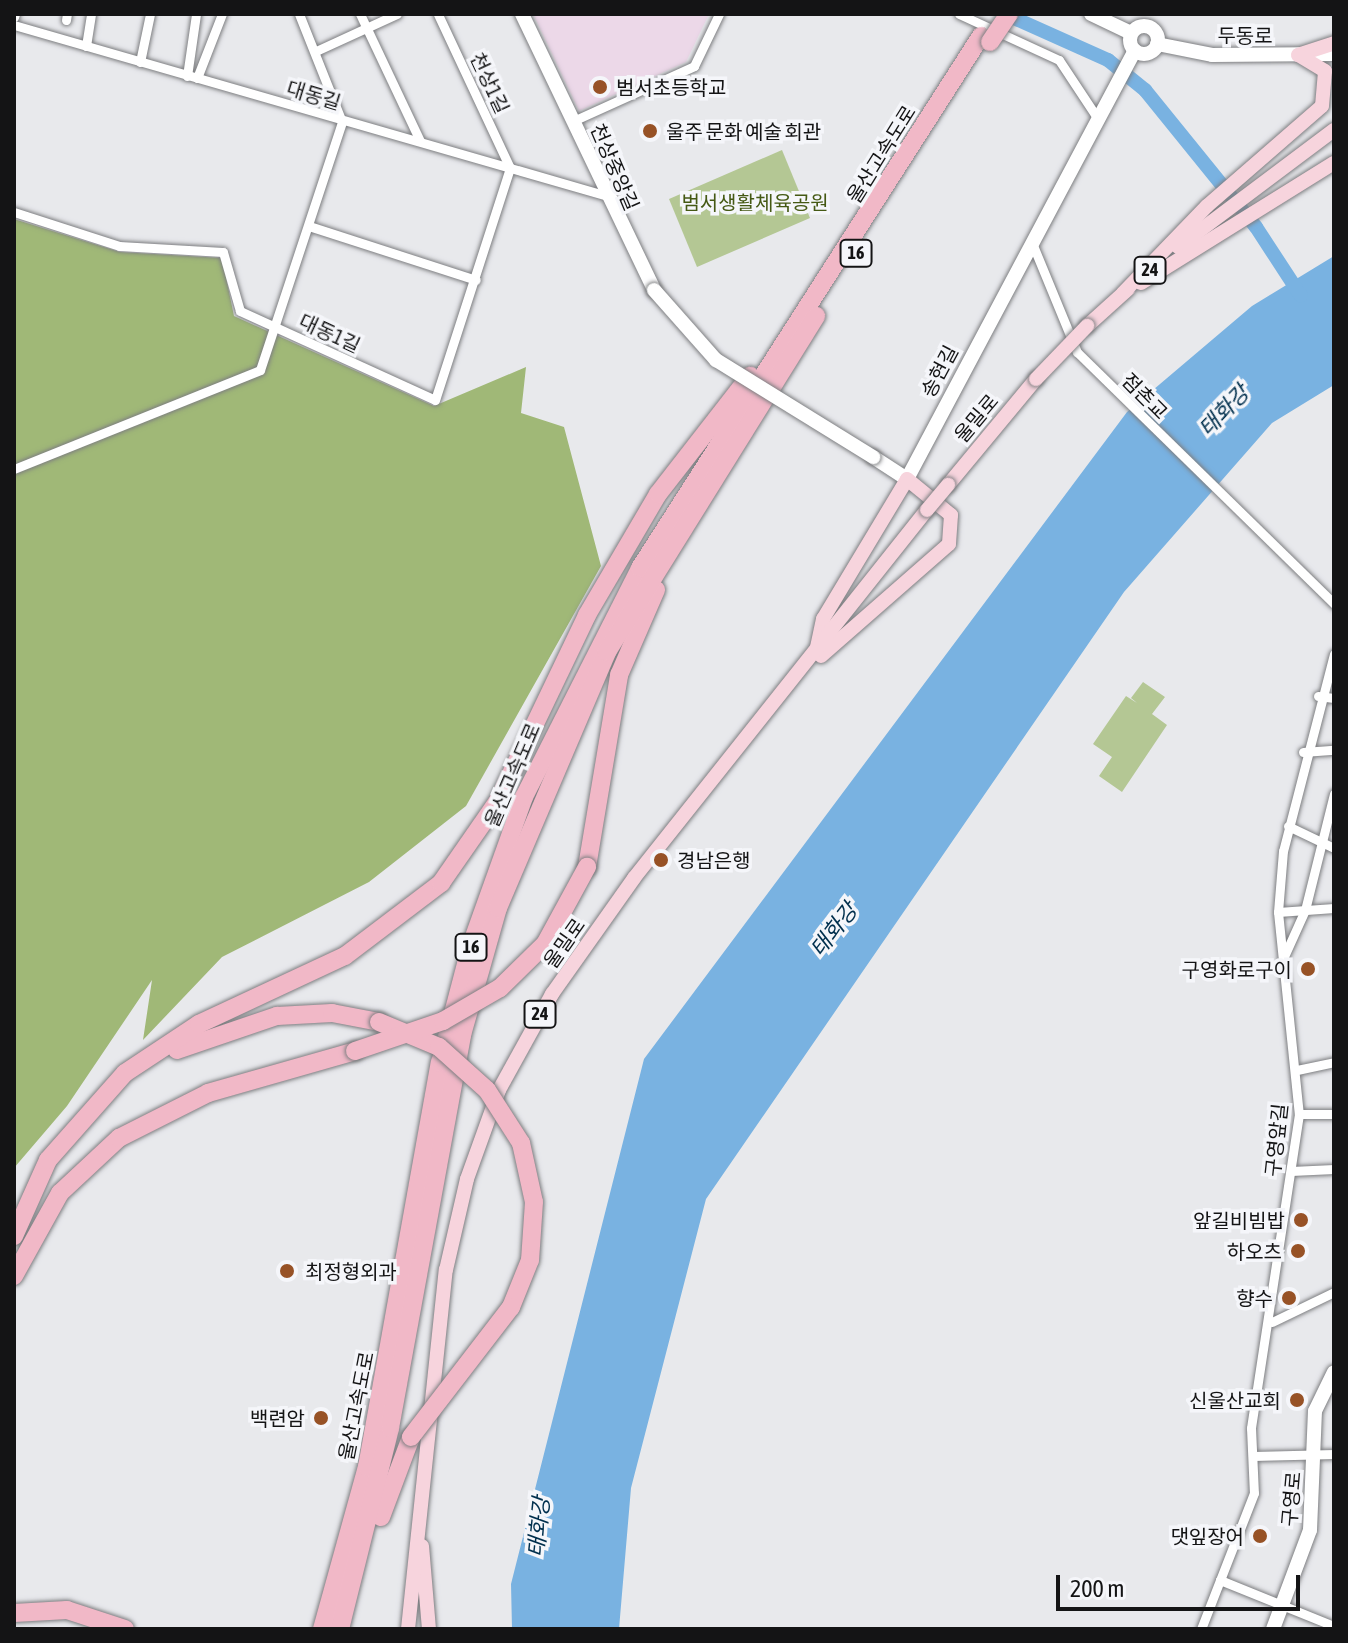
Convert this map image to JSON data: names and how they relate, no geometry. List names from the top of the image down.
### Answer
{
  "streets": {
    "highway": ["울산고속도로", "16"],
    "main road": [
      "두동로",
      "천상중앙길",
      "24",
      "송현길",
      "울밀로",
      "구영로"
    ],
    "street": [
      "천상1길",
      "대동길",
      "대동1길",
      "점촌교",
      "구영앞길"
    ]
  },
  "crossings": [
    ["천상1길", "대동길"],
    ["천상1길", "대동1길"],
    ["대동길", "천상중앙길"],
    ["대동길", "대동1길"],
    ["울산고속도로", "16"],
    ["천상중앙길", "송현길"],
    ["24", "울밀로"],
    ["송현길", "점촌교"]
  ],
  "water": ["태화강"],
  "parks": ["범서생활체육공원"],
  "places": [
    "범서초등학교",
    "울주 문화 예술 회관",
    "경남은행",
    "구영화로구이",
    "앞길비빔밥",
    "하오츠",
    "최정형외과",
    "향수",
    "신울산교회",
    "백련암",
    "댓잎장어"
  ],
  "scale_bar": "200 m"
}
